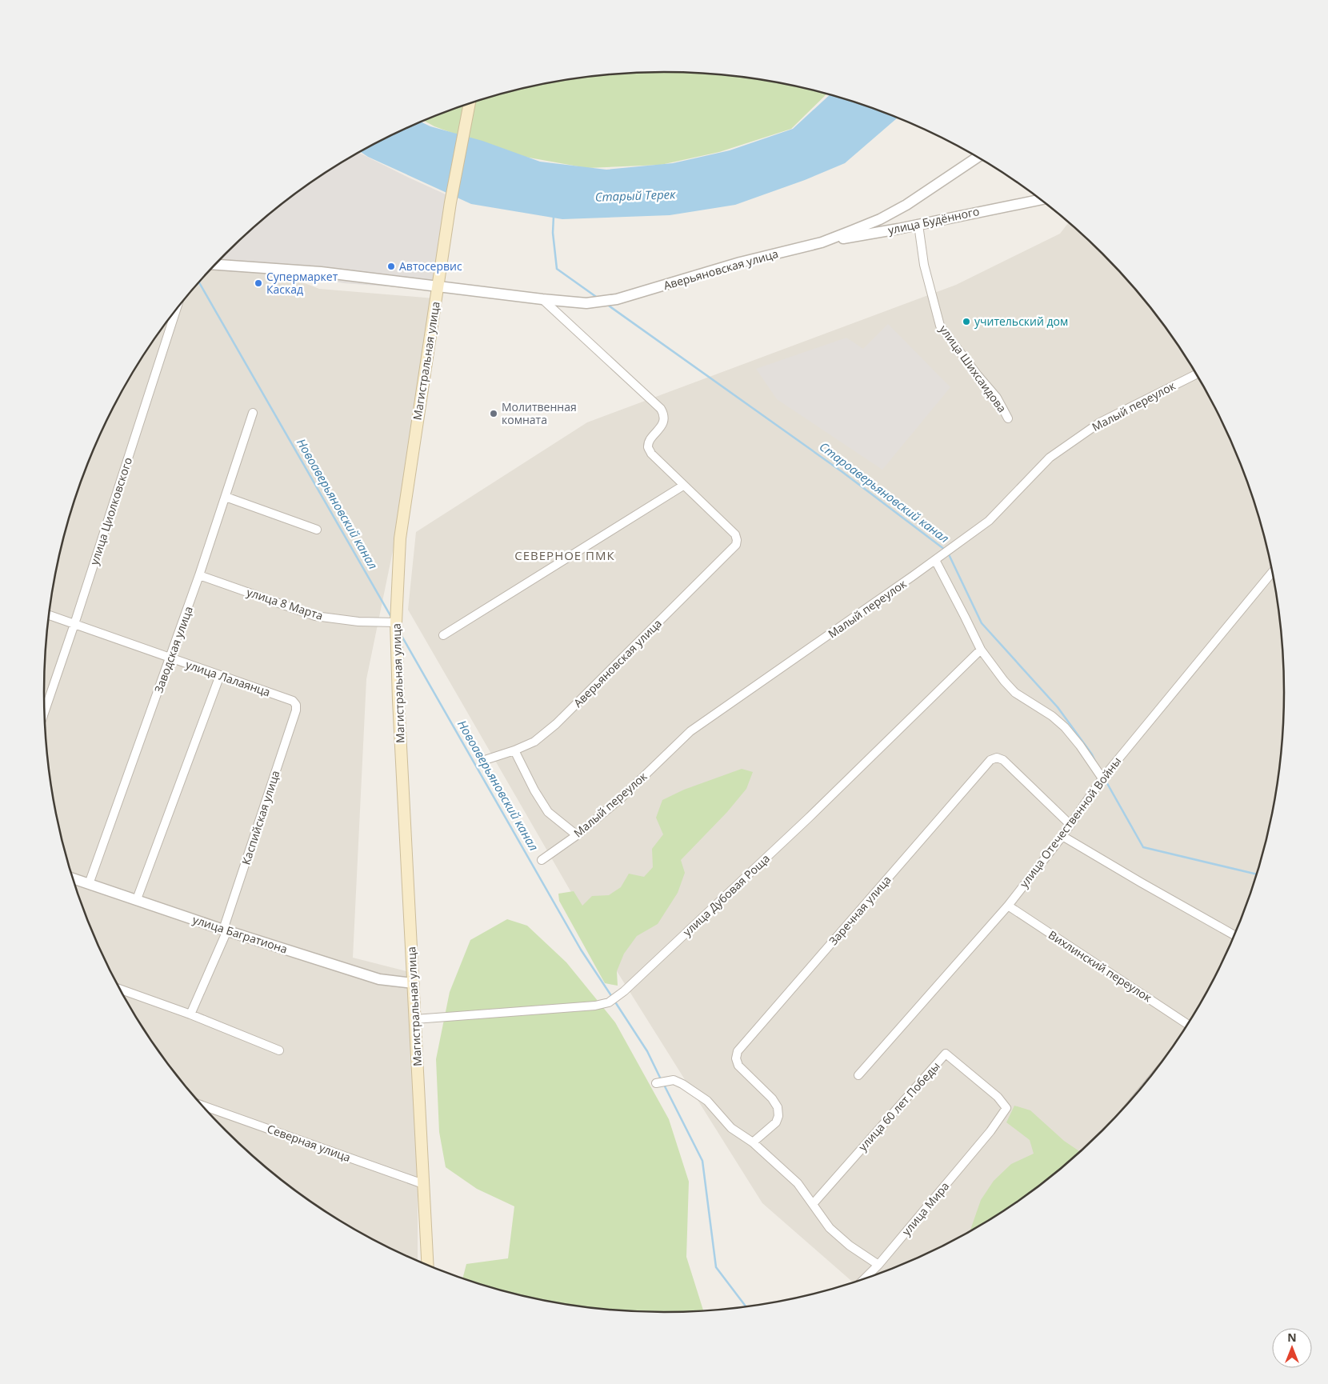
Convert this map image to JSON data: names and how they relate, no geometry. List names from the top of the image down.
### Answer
{
  "streets": {
    "main road": ["Магистральная улица"],
    "street": [
      "улица Будённого",
      "Аверьяновская улица",
      "улица Шихсаидова",
      "Малый переулок",
      "улица Циолковского",
      "улица 8 Марта",
      "Заводская улица",
      "улица Лалаянца",
      "Каспийская улица",
      "улица Отечественной Войны",
      "улица Дубовая Роща",
      "Заречная улица",
      "улица Багратиона",
      "Вихлинский переулок",
      "улица 60 лет Победы",
      "Северная улица",
      "улица Мира"
    ]
  },
  "crossings": [
    ["улица Будённого", "Аверьяновская улица"],
    ["улица Будённого", "улица Шихсаидова"],
    ["Аверьяновская улица", "Магистральная улица"],
    ["Магистральная улица", "улица 8 Марта"],
    ["Магистральная улица", "улица Дубовая Роща"],
    ["Магистральная улица", "улица Багратиона"],
    ["Магистральная улица", "Северная улица"],
    ["улица Циолковского", "улица Лалаянца"],
    ["улица 8 Марта", "Заводская улица"],
    ["Заводская улица", "улица Лалаянца"],
    ["Заводская улица", "улица Багратиона"],
    ["улица Лалаянца", "Каспийская улица"],
    ["Каспийская улица", "улица Багратиона"],
    ["улица Отечественной Войны", "Заречная улица"],
    ["улица Отечественной Войны", "Вихлинский переулок"],
    ["улица 60 лет Победы", "улица Мира"]
  ],
  "districts": ["СЕВЕРНОЕ ПМК"],
  "water": ["Старый Терек", "Староаверьяновский канал", "Новоаверьяновский канал"],
  "places": [
    "Автосервис",
    "Супермаркет Каскад",
    "учительский дом",
    "Молитвенная комната"
  ],
  "north": "top"
}
